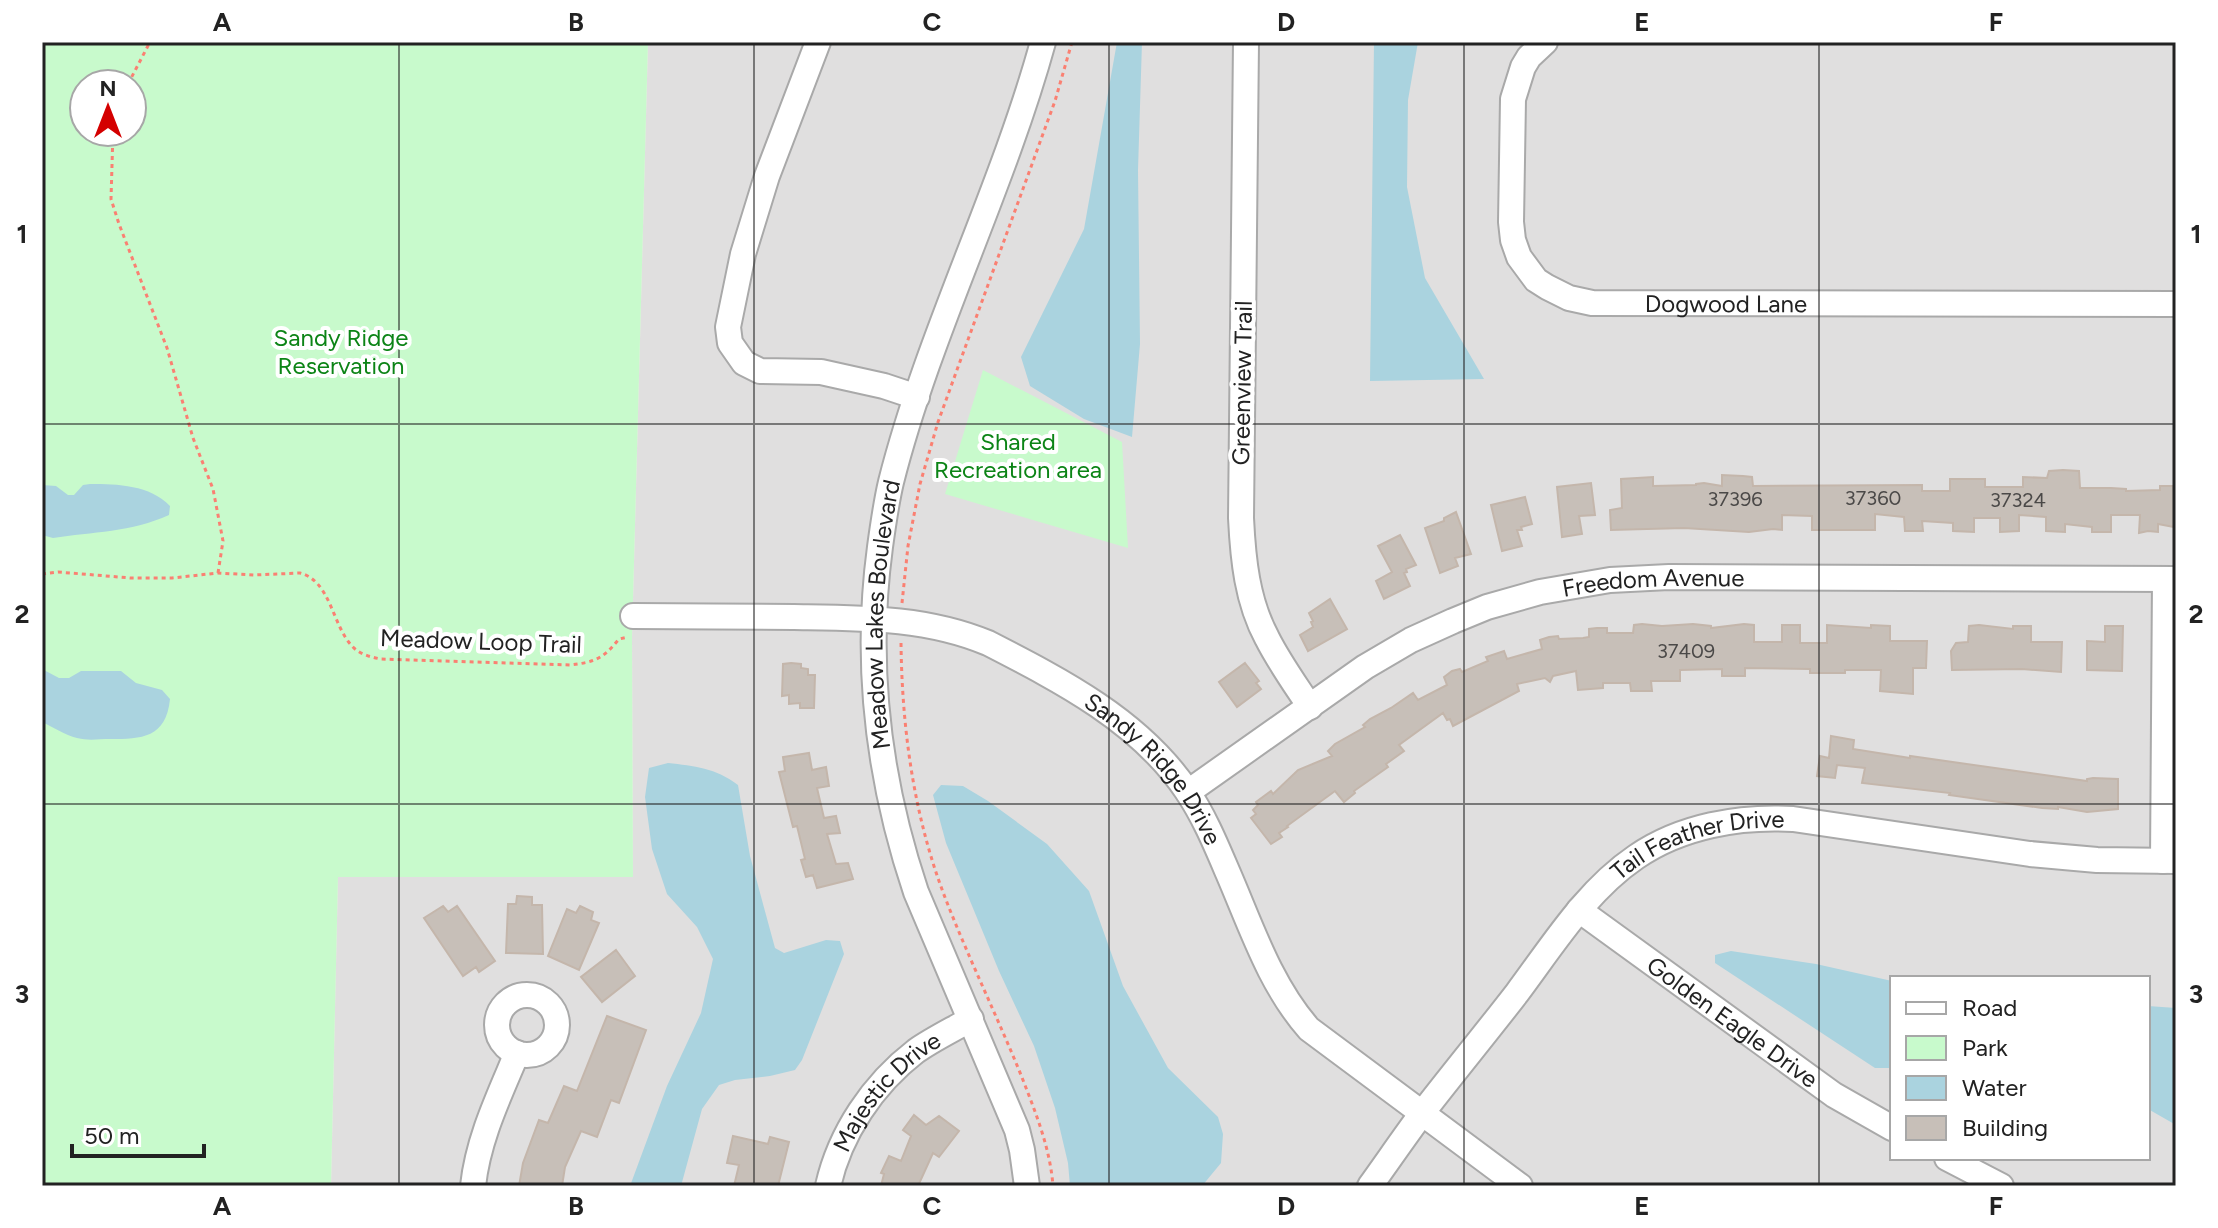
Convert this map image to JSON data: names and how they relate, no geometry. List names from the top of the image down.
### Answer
{
  "streets": {
    "street": [
      "Dogwood Lane",
      "Greenview Trail",
      "Freedom Avenue",
      "Meadow Lakes Boulevard",
      "Sandy Ridge Drive",
      "Tail Feather Drive",
      "Golden Eagle Drive",
      "Majestic Drive"
    ],
    "path": ["Meadow Loop Trail"]
  },
  "crossings": [
    ["Greenview Trail", "Freedom Avenue"],
    ["Freedom Avenue", "Sandy Ridge Drive"],
    ["Meadow Lakes Boulevard", "Sandy Ridge Drive"],
    ["Meadow Lakes Boulevard", "Majestic Drive"],
    ["Meadow Loop Trail", "Sandy Ridge Drive"],
    ["Sandy Ridge Drive", "Tail Feather Drive"],
    ["Tail Feather Drive", "Golden Eagle Drive"]
  ],
  "parks": ["Sandy Ridge Reservation", "Shared Recreation area"],
  "house_numbers": [
    "37360",
    "37396",
    "37324",
    "37409"
  ],
  "legend": [
    "Road",
    "Park",
    "Water",
    "Building"
  ],
  "scale_bar": "50 m",
  "north": "top",
  "grid": {
    "columns": [
      "A",
      "B",
      "C",
      "D",
      "E",
      "F"
    ],
    "rows": ["1", "2", "3"]
  }
}
